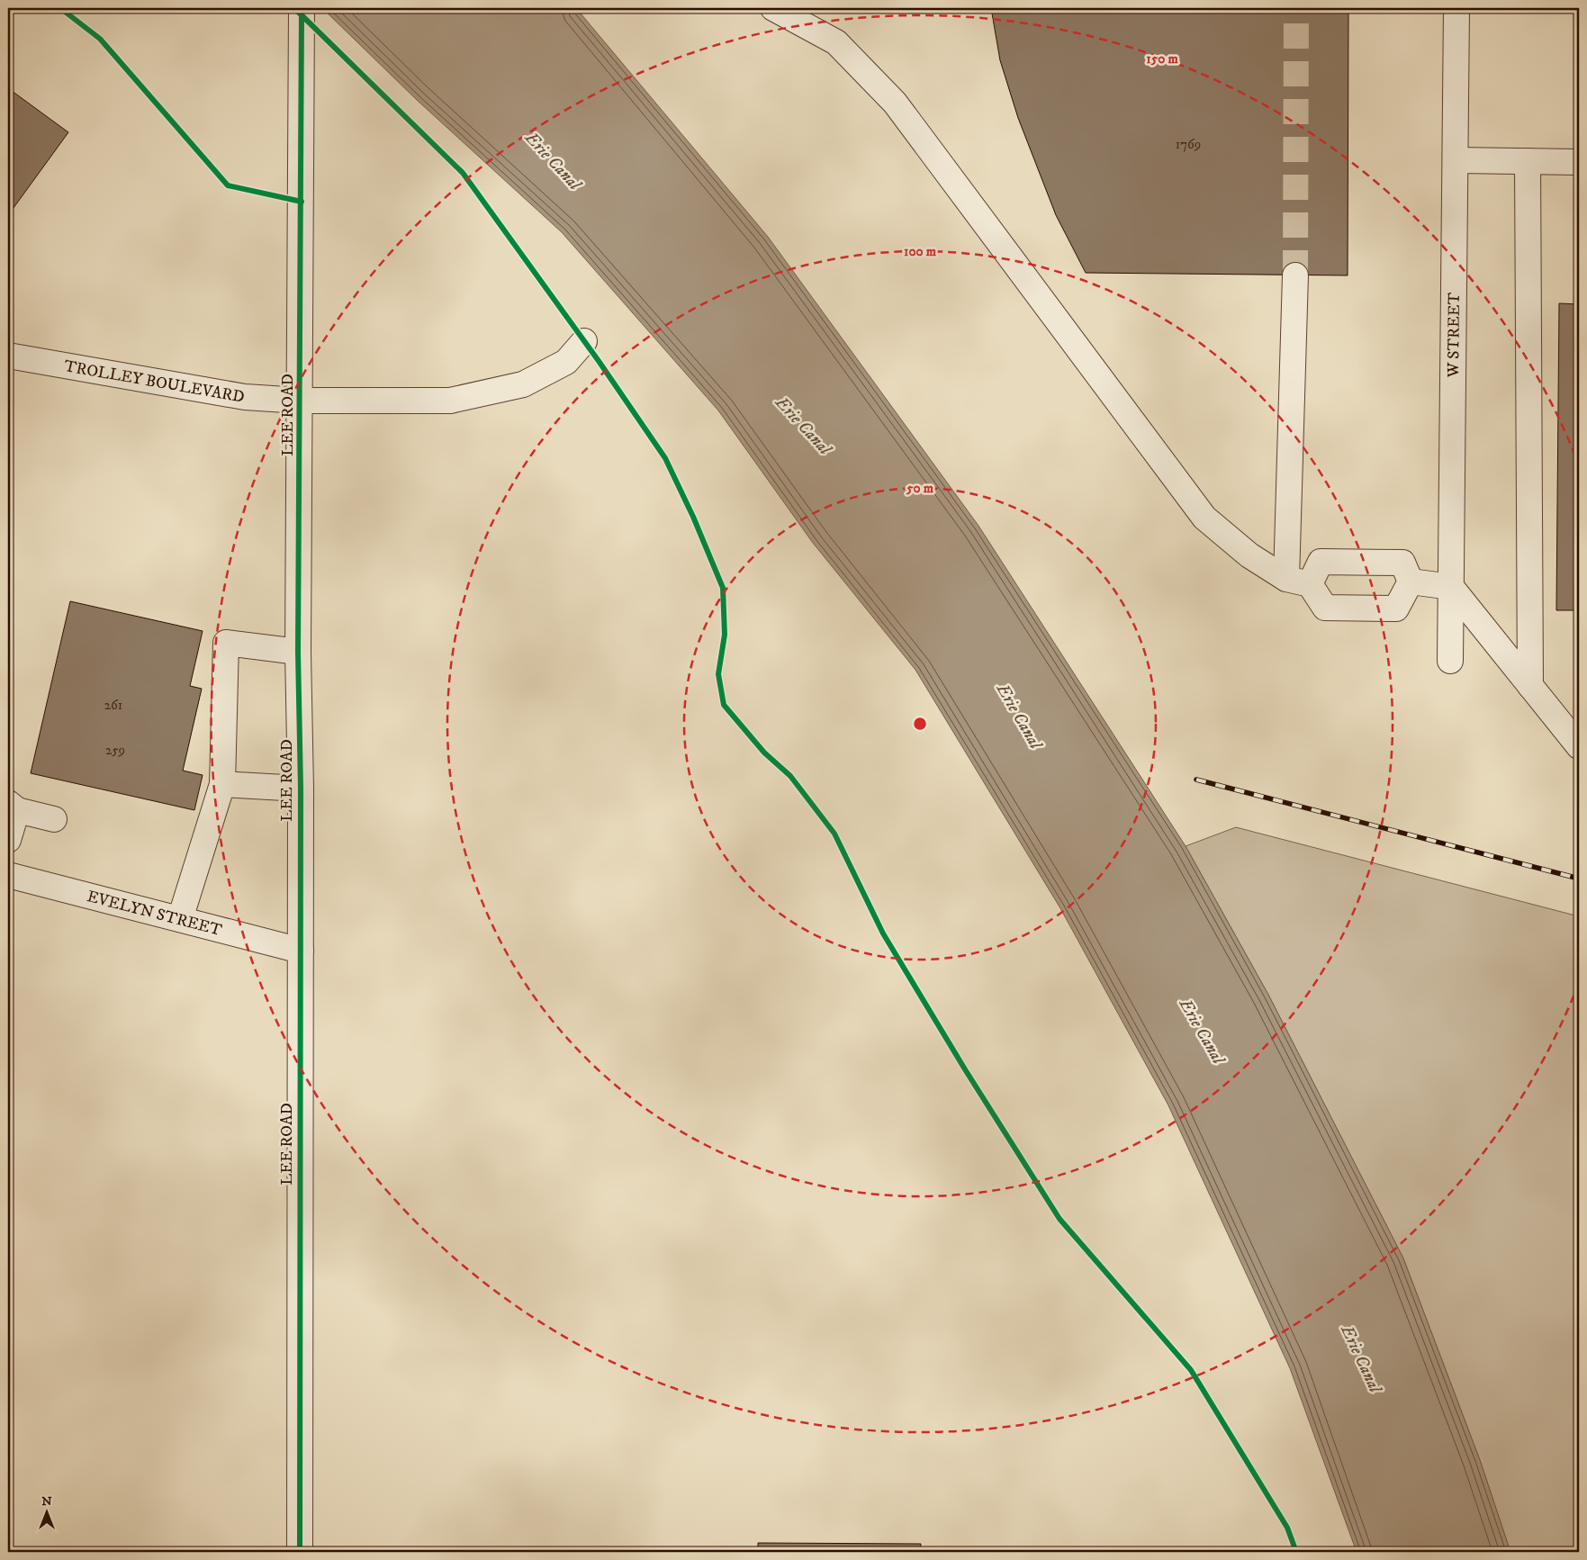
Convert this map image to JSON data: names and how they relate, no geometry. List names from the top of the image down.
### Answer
{
  "streets": {
    "street": [
      "W STREET",
      "TROLLEY BOULEVARD",
      "LEE ROAD",
      "EVELYN STREET"
    ]
  },
  "crossings": [
    ["TROLLEY BOULEVARD", "LEE ROAD"],
    ["LEE ROAD", "EVELYN STREET"]
  ],
  "water": ["Erie Canal"],
  "house_numbers": ["1769", "261", "259"],
  "north": "top",
  "rings": ["150 m", "100 m", "50 m"]
}
